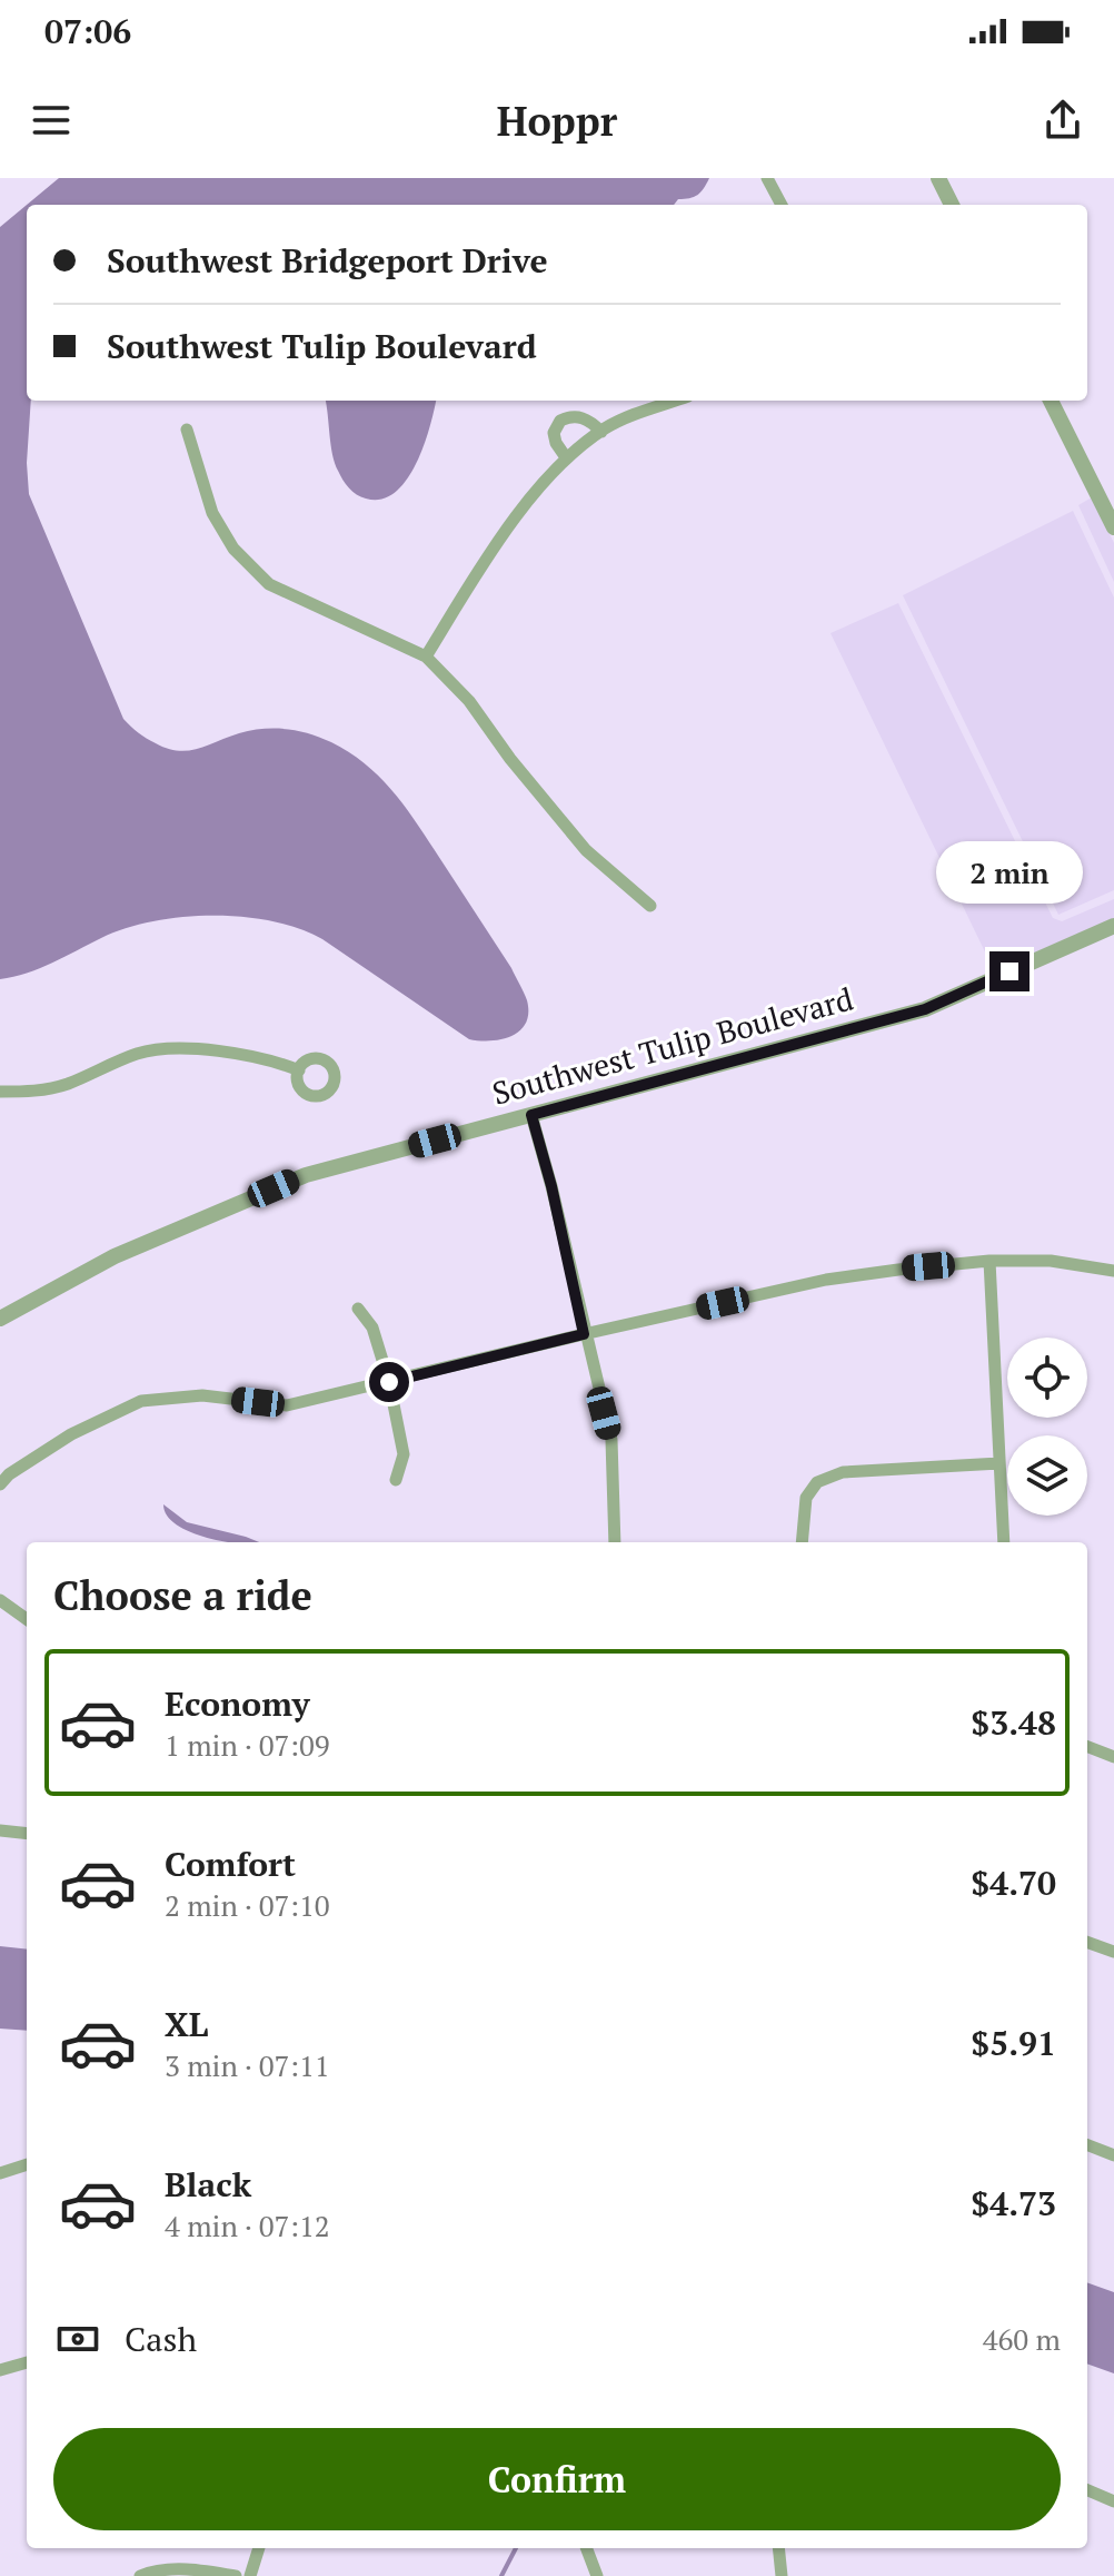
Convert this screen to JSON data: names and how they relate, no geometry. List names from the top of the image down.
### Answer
{
  "streets": {
    "street": ["Southwest Tulip Boulevard"]
  },
  "page": {
    "status": "07:06",
    "header": "Hoppr",
    "banner": ["Southwest Bridgeport Drive", "Southwest Tulip Boulevard"],
    "bubble": "2 min",
    "heading": "Choose a ride",
    "list": [
      {
        "name": "Economy",
        "note": "1 min · 07:09",
        "value": "$3.48"
      },
      {
        "name": "Comfort",
        "note": "2 min · 07:10",
        "value": "$4.70"
      },
      {
        "name": "XL",
        "note": "3 min · 07:11",
        "value": "$5.91"
      },
      {
        "name": "Black",
        "note": "4 min · 07:12",
        "value": "$4.73"
      }
    ],
    "pay": ["Cash", "460 m"],
    "buttons": "Confirm"
  }
}
